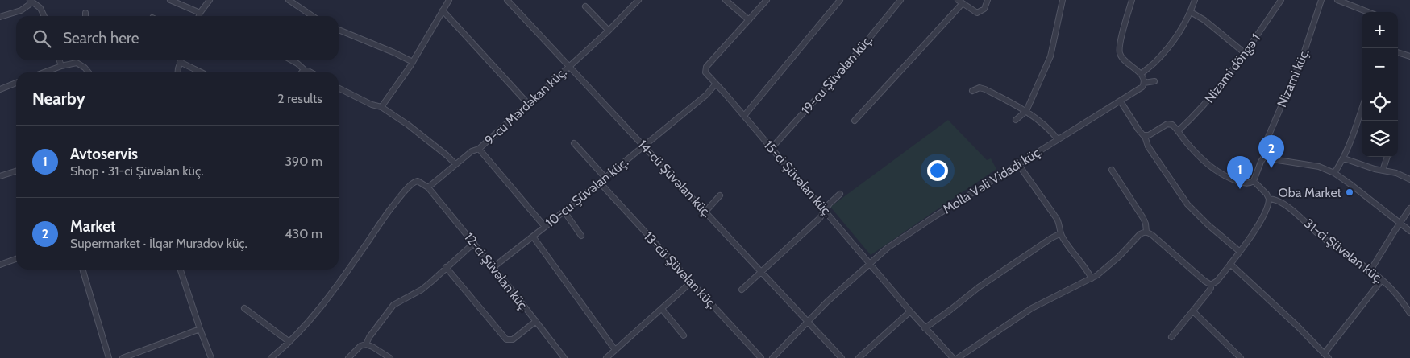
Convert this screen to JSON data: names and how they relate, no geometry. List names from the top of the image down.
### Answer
{
  "streets": {
    "street": [
      "Nizami döngə 1",
      "19-cu Şüvəlan küç.",
      "Nizami küç.",
      "9-cu Mərdəkan küç.",
      "14-cü Şüvəlan küç.",
      "15-ci Şüvəlan küç.",
      "Molla Vəli Vidadi küç.",
      "10-cu Şüvəlan küç.",
      "31-ci Şüvəlan küç.",
      "13-cü Şüvəlan küç.",
      "12-ci Şüvəlan küç."
    ]
  },
  "crossings": [
    ["19-cu Şüvəlan küç.", "15-ci Şüvəlan küç."],
    ["9-cu Mərdəkan küç.", "14-cü Şüvəlan küç."],
    ["9-cu Mərdəkan küç.", "12-ci Şüvəlan küç."],
    ["14-cü Şüvəlan küç.", "Molla Vəli Vidadi küç."],
    ["14-cü Şüvəlan küç.", "10-cu Şüvəlan küç."],
    ["15-ci Şüvəlan küç.", "Molla Vəli Vidadi küç."],
    ["15-ci Şüvəlan küç.", "10-cu Şüvəlan küç."],
    ["10-cu Şüvəlan küç.", "13-cü Şüvəlan küç."],
    ["10-cu Şüvəlan küç.", "12-ci Şüvəlan küç."]
  ],
  "places": ["Oba Market"],
  "page": {
    "map_buttons": ["+", "−"],
    "search": "Search here",
    "heading": ["Nearby", "2 results"],
    "list": [
      {
        "mark": "1",
        "name": "Avtoservis",
        "note": "Shop · 31-ci Şüvəlan küç.",
        "value": "390 m"
      },
      {
        "mark": "2",
        "name": "Market",
        "note": "Supermarket · İlqar Muradov küç.",
        "value": "430 m"
      }
    ],
    "pins": ["2", "1"]
  }
}
